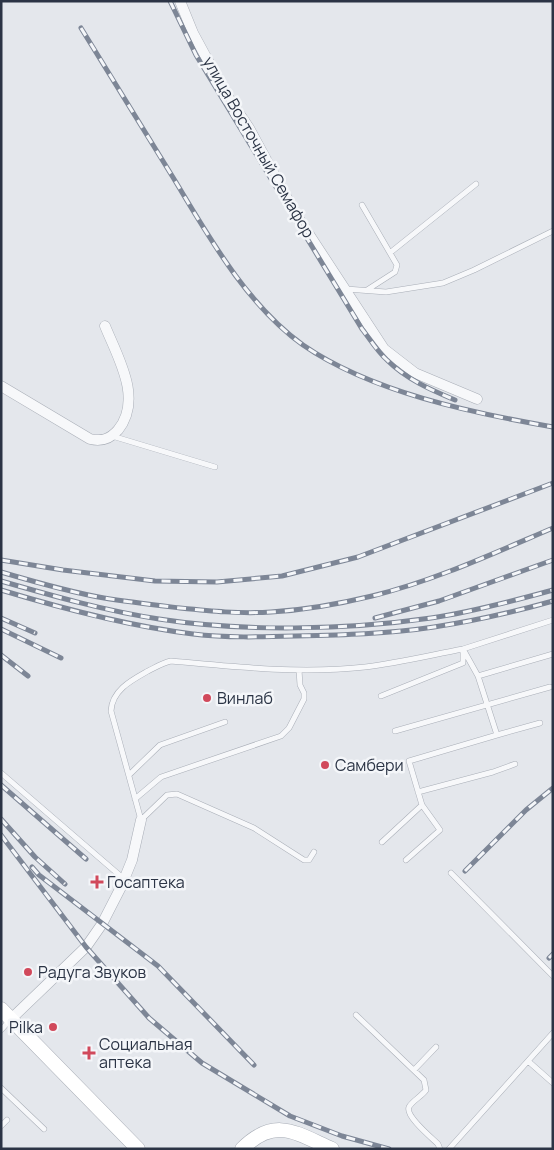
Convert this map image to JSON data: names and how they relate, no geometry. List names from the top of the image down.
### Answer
{
  "streets": {
    "street": ["улица Восточный Семафор"]
  },
  "places": {
    "other": [
      "Винлаб",
      "Самбери",
      "Радуга Звуков",
      "Pilka"
    ],
    "health": ["Госаптека", "Социальная аптека"]
  }
}
